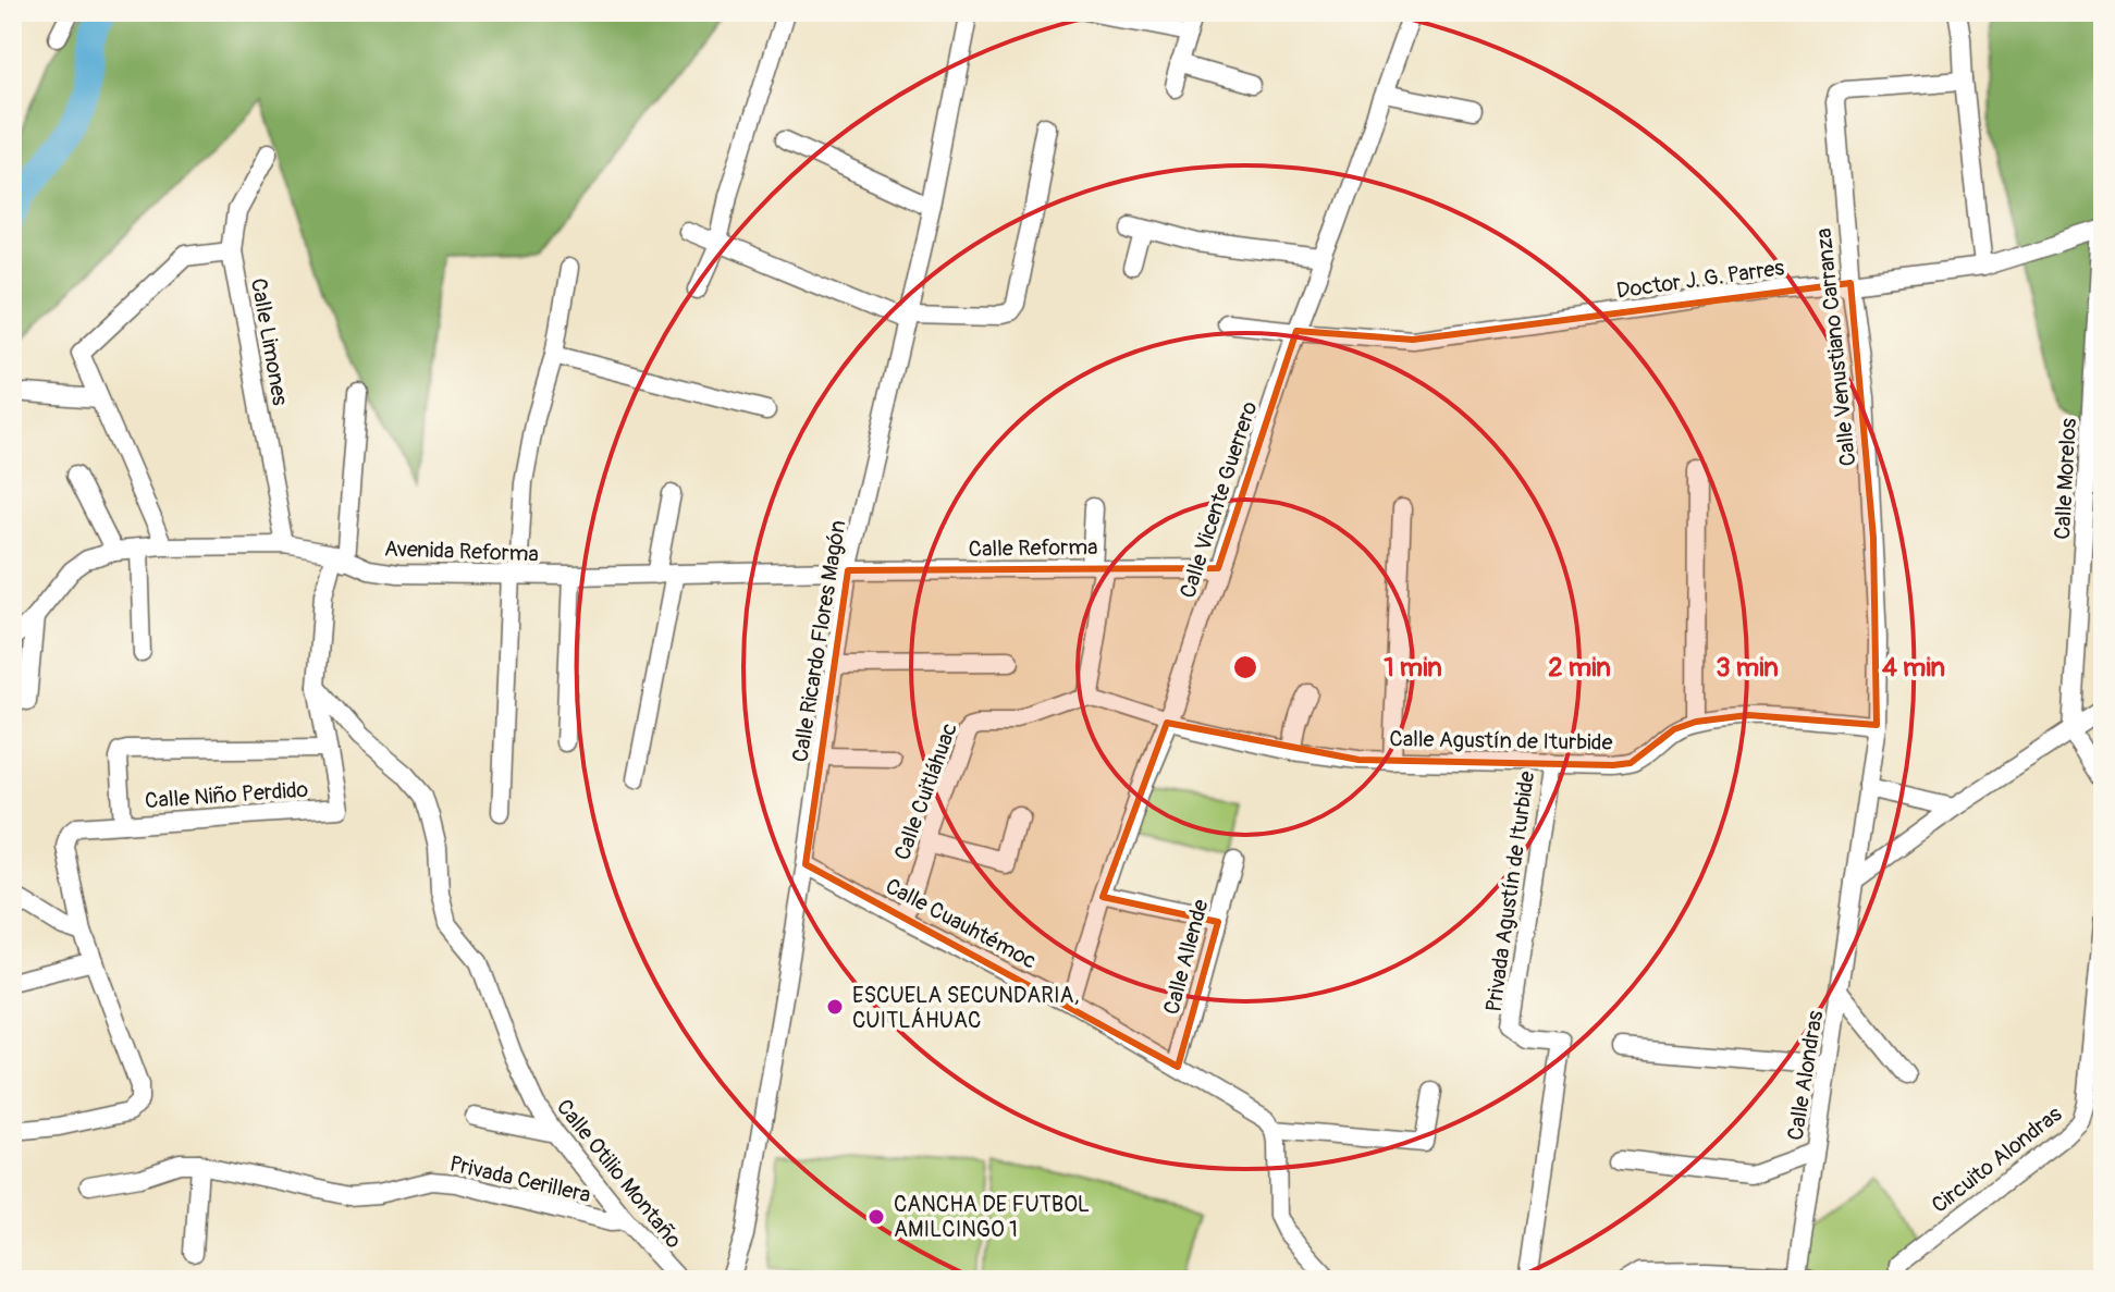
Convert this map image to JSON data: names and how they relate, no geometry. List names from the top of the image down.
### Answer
{
  "streets": {
    "street": [
      "Doctor J. G. Parres",
      "Calle Limones",
      "Calle Venustiano Carranza",
      "Calle Morelos",
      "Calle Vicente Guerrero",
      "Calle Reforma",
      "Avenida Reforma",
      "Calle Ricardo Flores Magón",
      "Calle Agustín de Iturbide",
      "Calle Cuitláhuac",
      "Calle Niño Perdido",
      "Privada Agustín de Iturbide",
      "Calle Cuauhtémoc",
      "Calle Allende",
      "Calle Alondras",
      "Circuito Alondras",
      "Calle Otilio Montaño",
      "Privada Cerillera"
    ]
  },
  "crossings": [
    ["Doctor J. G. Parres", "Calle Venustiano Carranza"],
    ["Doctor J. G. Parres", "Calle Morelos"],
    ["Doctor J. G. Parres", "Calle Vicente Guerrero"],
    ["Calle Limones", "Avenida Reforma"],
    ["Calle Venustiano Carranza", "Calle Agustín de Iturbide"],
    ["Calle Venustiano Carranza", "Calle Alondras"],
    ["Calle Vicente Guerrero", "Calle Reforma"],
    ["Calle Vicente Guerrero", "Calle Agustín de Iturbide"],
    ["Calle Vicente Guerrero", "Calle Cuauhtémoc"],
    ["Calle Reforma", "Avenida Reforma"],
    ["Calle Reforma", "Calle Ricardo Flores Magón"],
    ["Avenida Reforma", "Calle Ricardo Flores Magón"],
    ["Avenida Reforma", "Calle Niño Perdido"],
    ["Calle Ricardo Flores Magón", "Calle Cuauhtémoc"],
    ["Calle Agustín de Iturbide", "Privada Agustín de Iturbide"],
    ["Calle Agustín de Iturbide", "Calle Alondras"],
    ["Calle Cuitláhuac", "Calle Cuauhtémoc"],
    ["Calle Niño Perdido", "Calle Otilio Montaño"],
    ["Calle Cuauhtémoc", "Calle Allende"],
    ["Calle Otilio Montaño", "Privada Cerillera"]
  ],
  "places": ["ESCUELA SECUNDARIA, CUITLÁHUAC", "CANCHA DE FUTBOL AMILCINGO 1"],
  "rings": [
    "1 min",
    "2 min",
    "3 min",
    "4 min"
  ]
}
